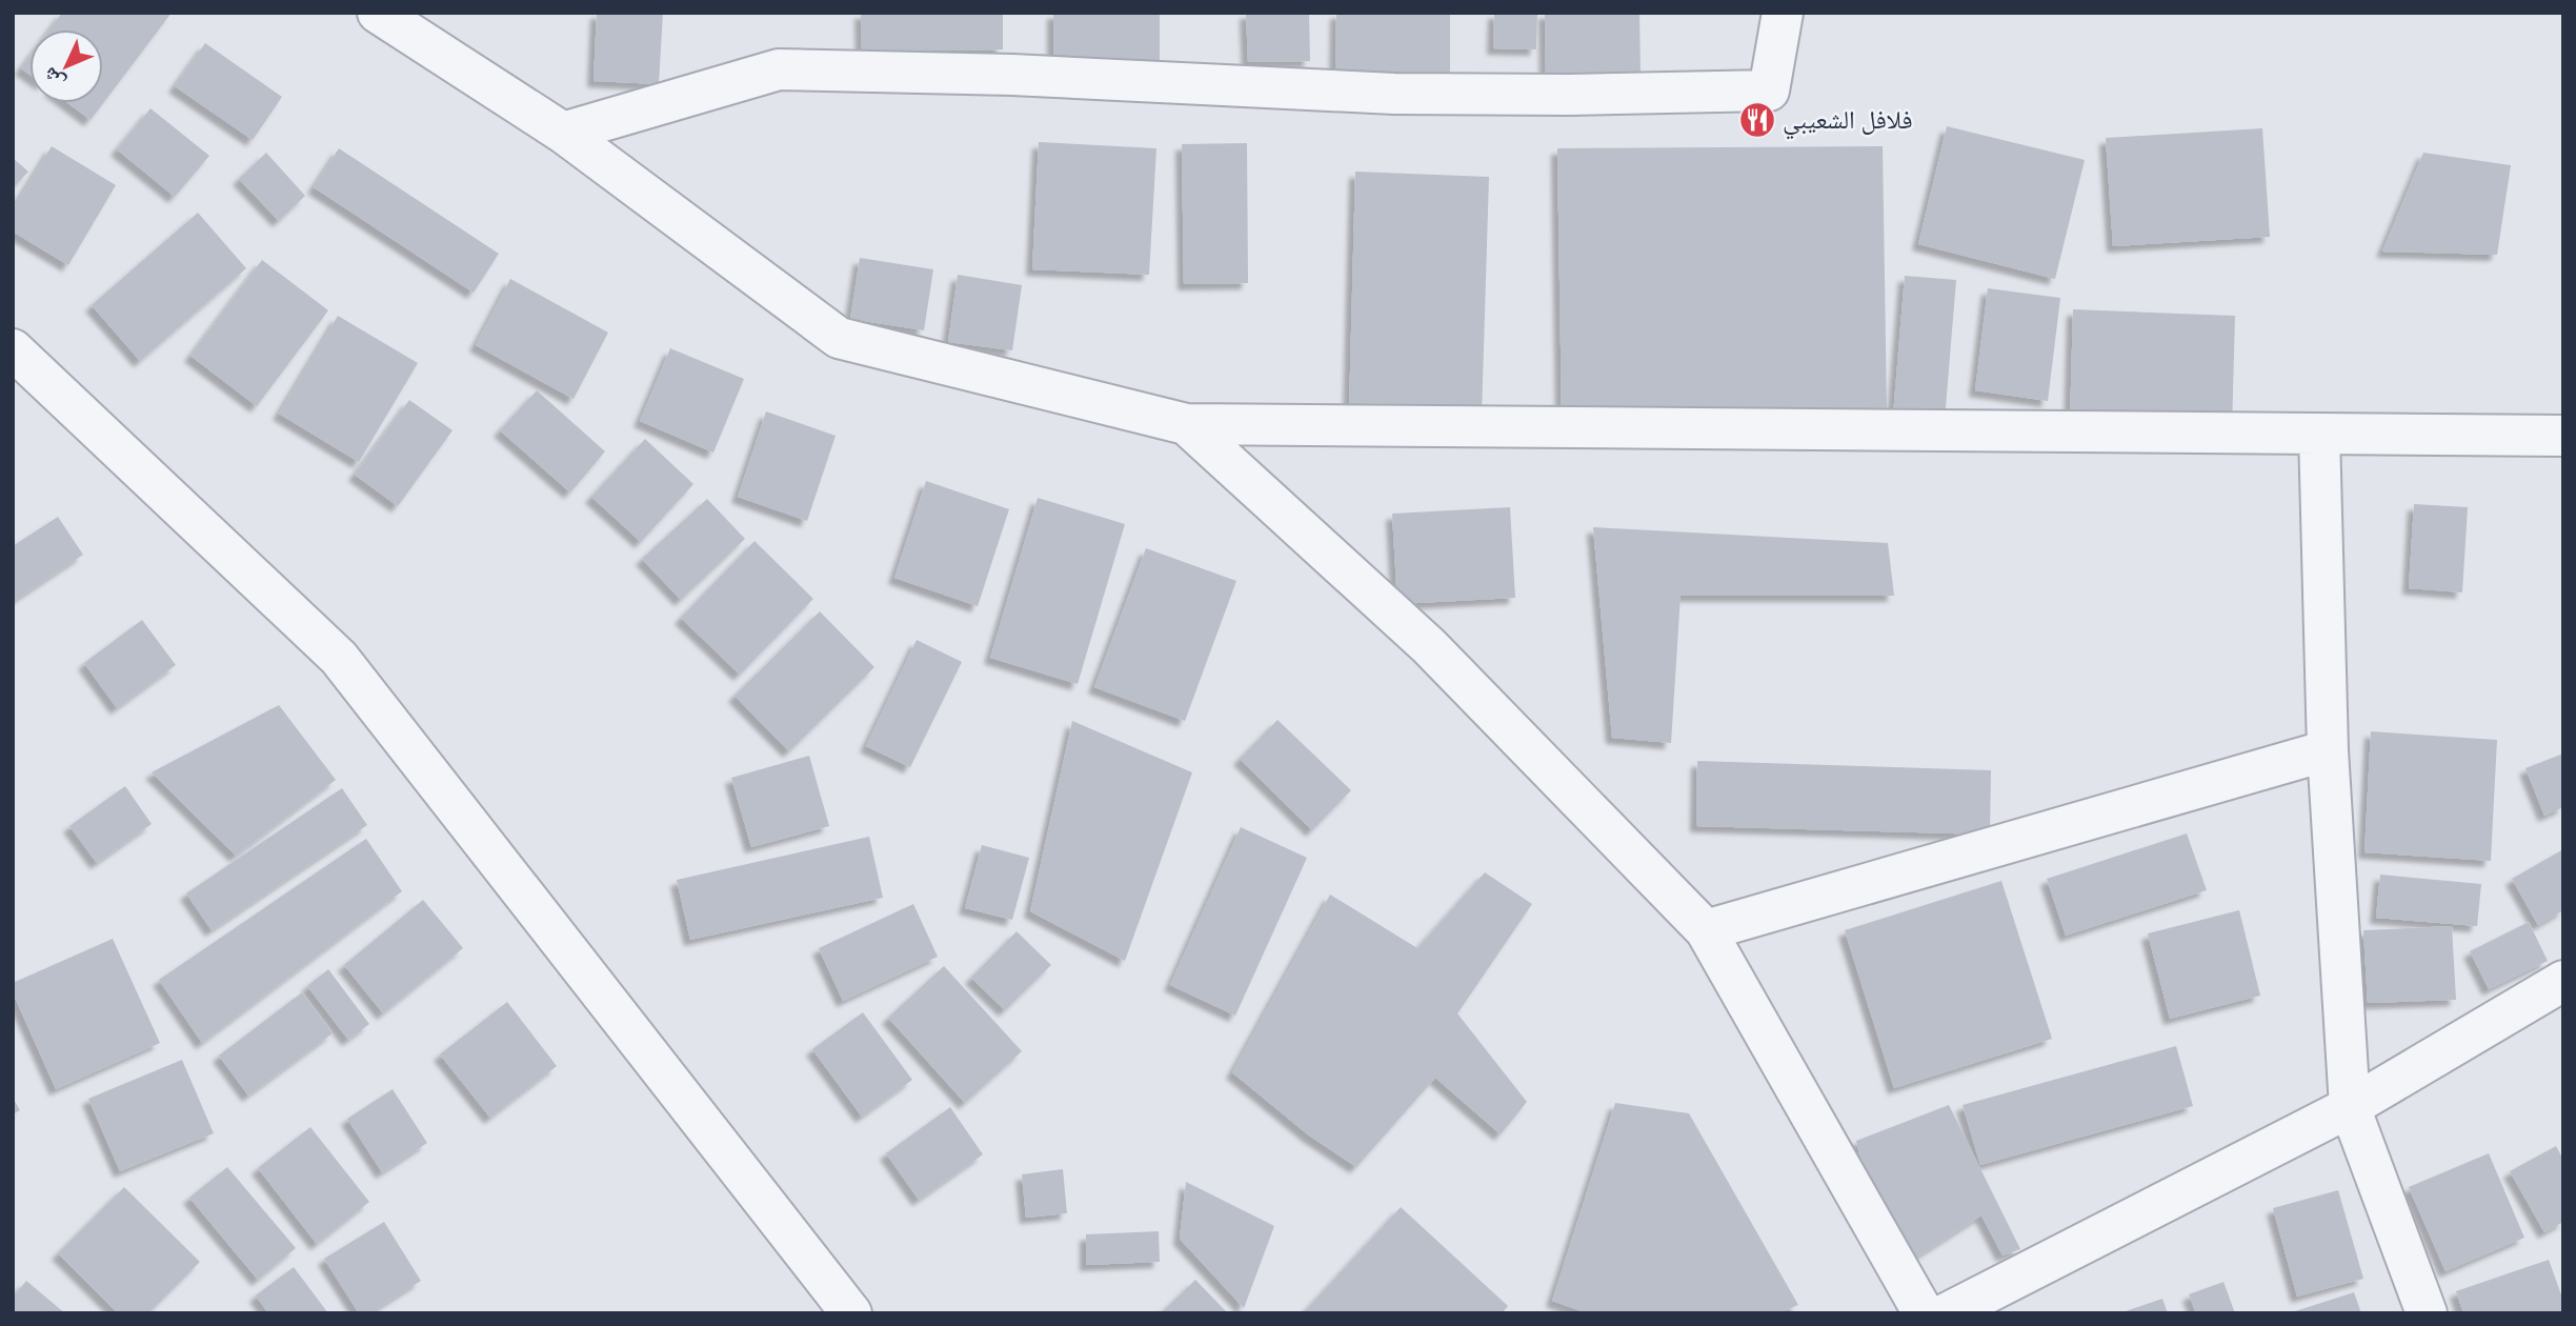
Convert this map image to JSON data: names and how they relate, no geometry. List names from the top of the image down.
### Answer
{
  "places": {
    "restaurant": ["فلافل الشعيبي"]
  },
  "north": "bottom left"
}
